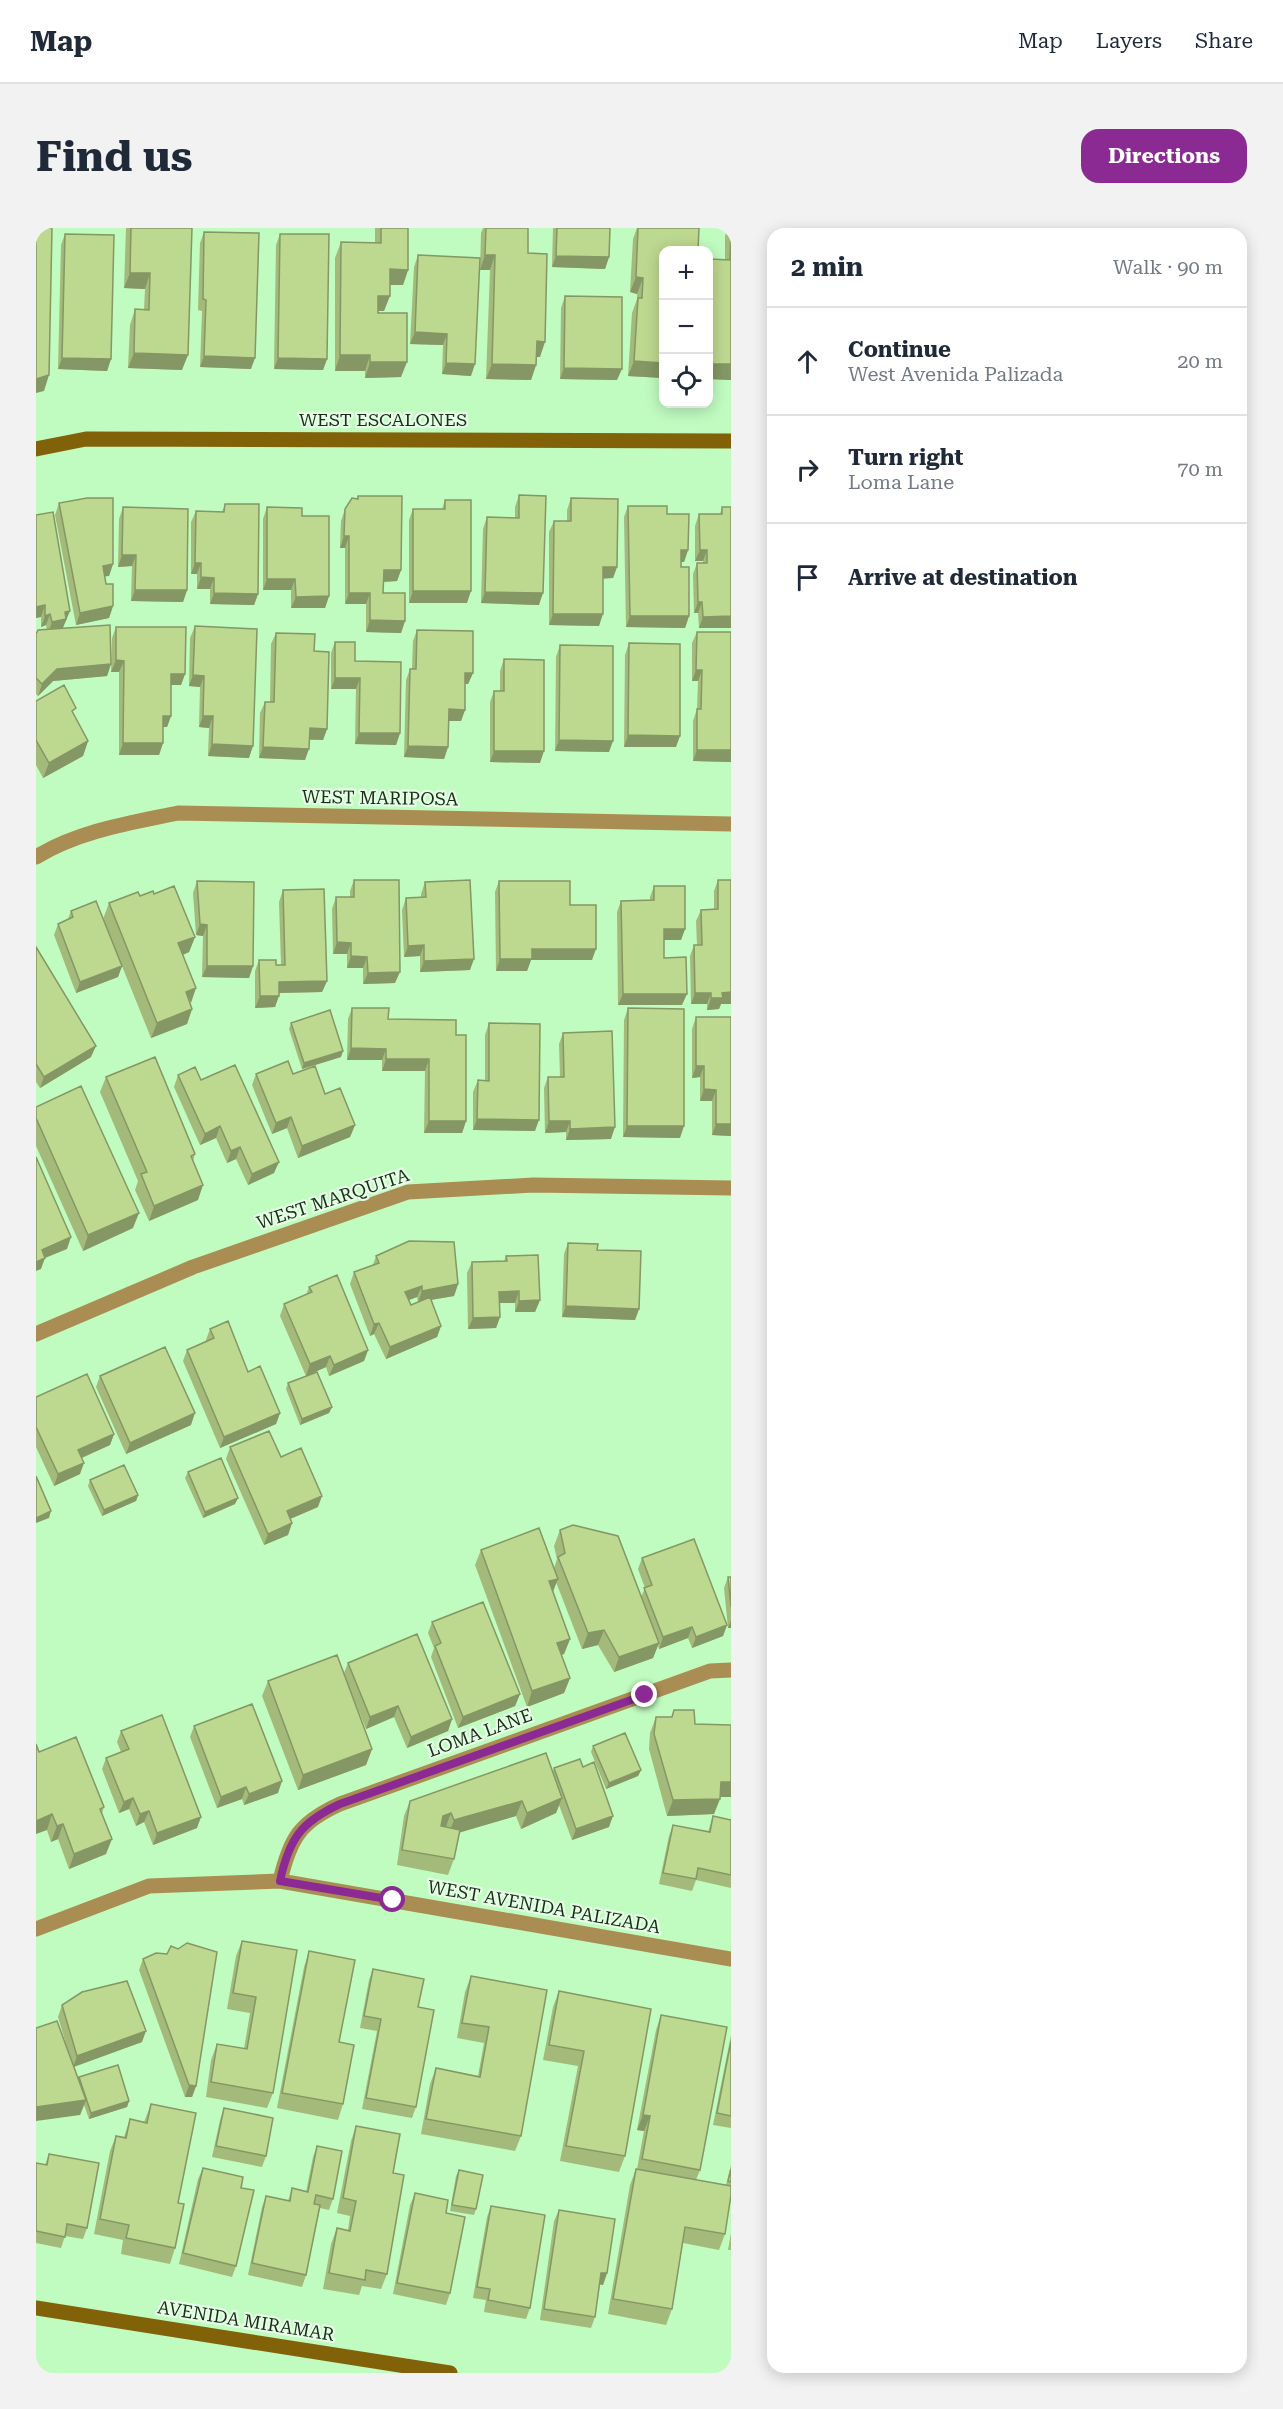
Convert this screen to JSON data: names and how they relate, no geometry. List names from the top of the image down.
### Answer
{
  "streets": {
    "street": [
      "WEST ESCALONES",
      "WEST MARIPOSA",
      "WEST MARQUITA",
      "LOMA LANE",
      "WEST AVENIDA PALIZADA",
      "AVENIDA MIRAMAR"
    ]
  },
  "crossings": [
    ["LOMA LANE", "WEST AVENIDA PALIZADA"]
  ],
  "page": {
    "header": "Map",
    "nav": ["Map", "Layers", "Share"],
    "buttons": "Directions",
    "title": "Find us",
    "heading": ["2 min", "Walk · 90 m"],
    "map_buttons": ["+", "−"],
    "list": [
      ["Continue", "West Avenida Palizada", "20 m"],
      ["Turn right", "Loma Lane", "70 m"],
      "Arrive at destination"
    ]
  }
}
